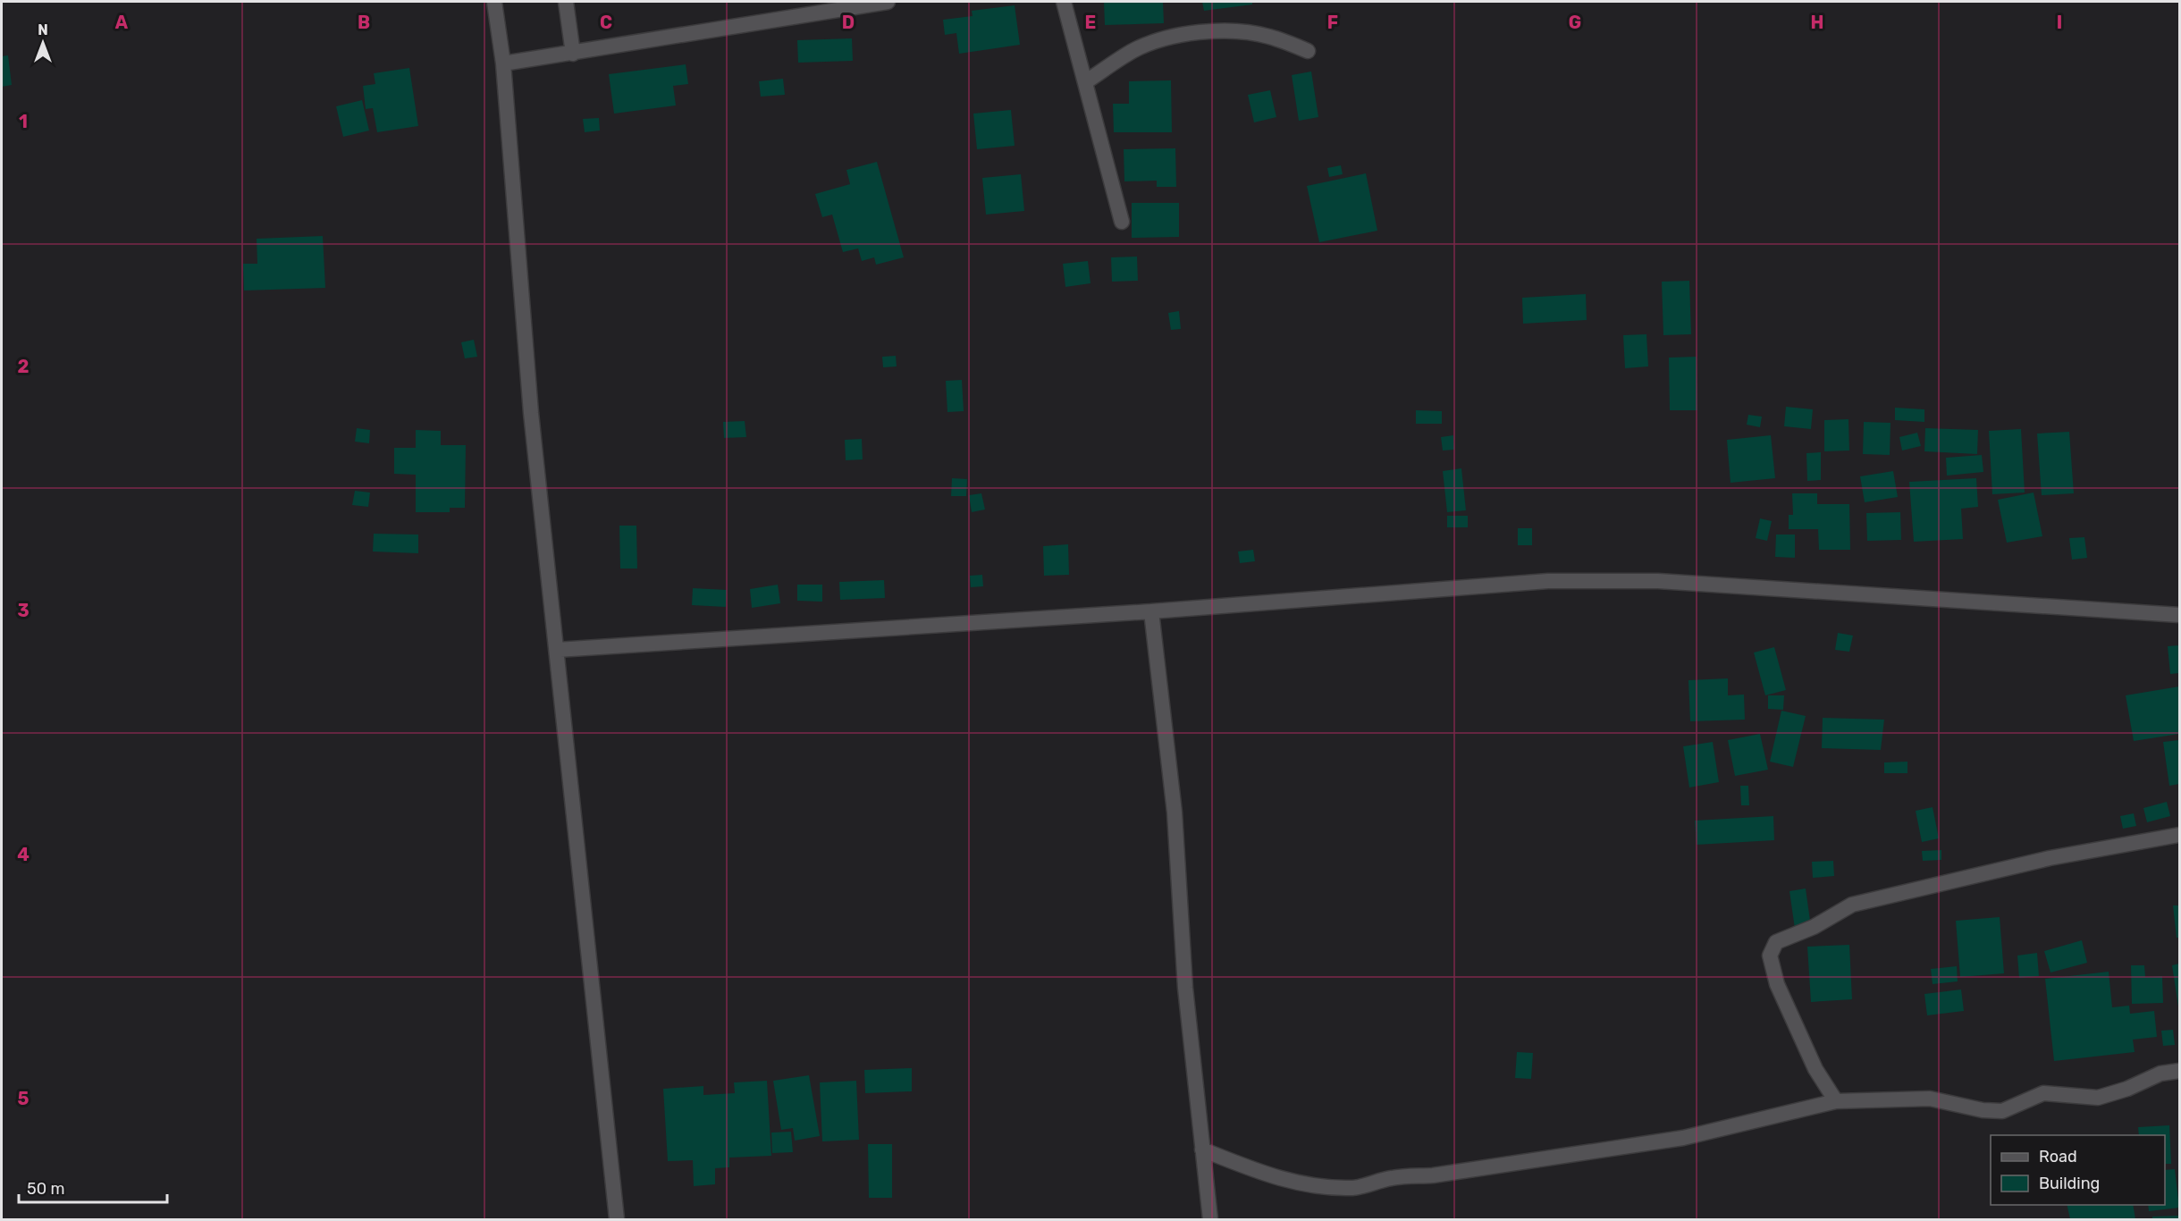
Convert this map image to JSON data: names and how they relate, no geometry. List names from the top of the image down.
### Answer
{
  "legend": ["Road", "Building"],
  "scale_bar": "50 m",
  "north": "top",
  "grid": {
    "columns": [
      "A",
      "B",
      "C",
      "D",
      "E",
      "F",
      "G",
      "H",
      "I"
    ],
    "rows": [
      "1",
      "2",
      "3",
      "4",
      "5"
    ]
  }
}
